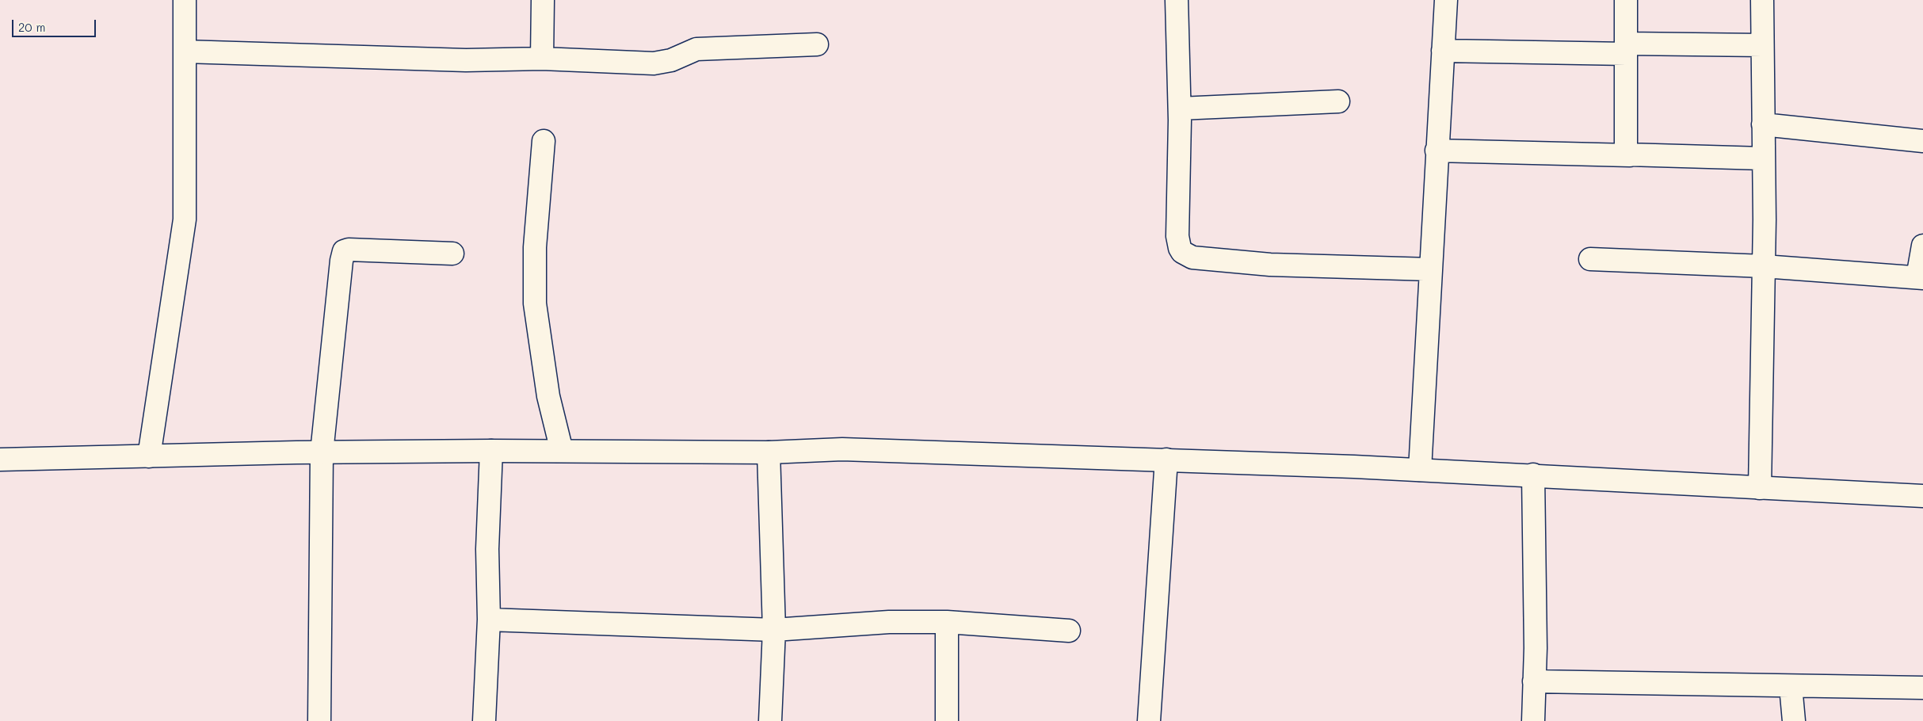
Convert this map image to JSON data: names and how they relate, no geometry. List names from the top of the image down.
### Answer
{
  "scale_bar": "20 m"
}
